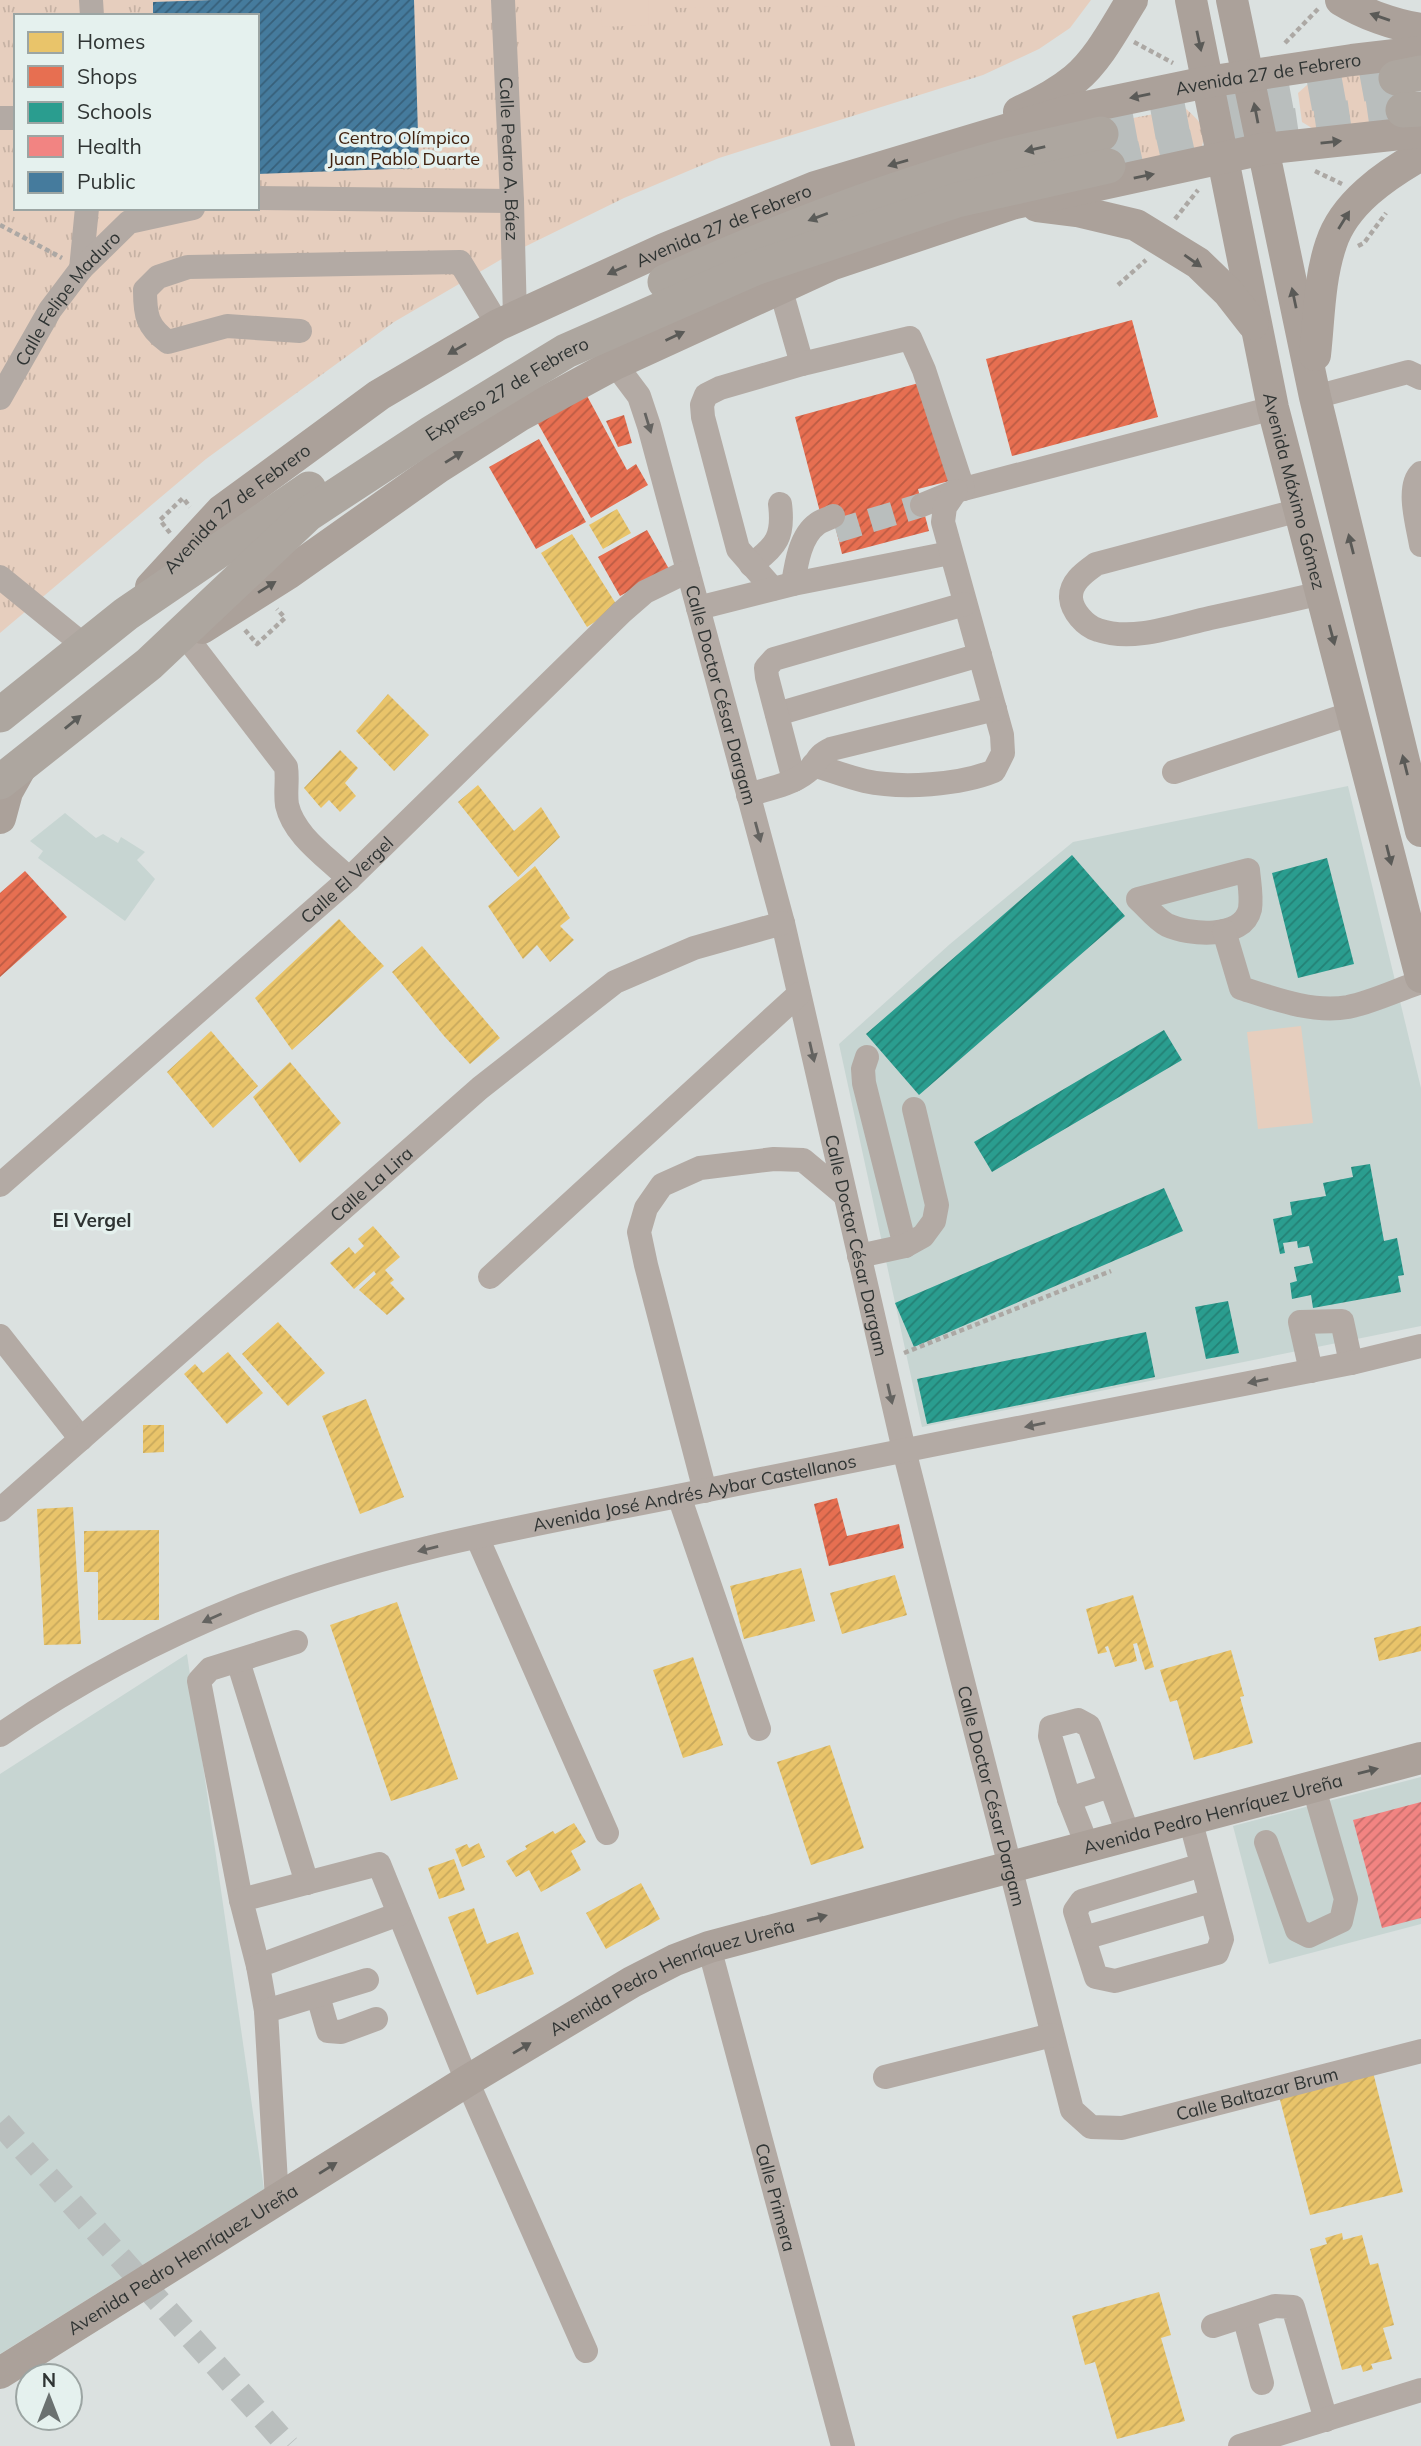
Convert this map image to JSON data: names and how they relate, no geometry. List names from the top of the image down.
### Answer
{
  "streets": {
    "highway": ["Expreso 27 de Febrero"],
    "main road": ["Avenida 27 de Febrero", "Avenida Máximo Gómez", "Avenida Pedro Henríquez Ureña"],
    "street": [
      "Calle Pedro A. Báez",
      "Calle Felipe Maduro",
      "Calle Doctor César Dargam",
      "Calle El Vergel",
      "Calle La Lira",
      "Avenida José Andrés Aybar Castellanos",
      "Calle Baltazar Brum",
      "Calle Primera"
    ]
  },
  "crossings": [
    ["Avenida 27 de Febrero", "Calle Pedro A. Báez"],
    ["Avenida 27 de Febrero", "Expreso 27 de Febrero"],
    ["Avenida 27 de Febrero", "Avenida Máximo Gómez"],
    ["Calle Doctor César Dargam", "Calle El Vergel"],
    ["Calle Doctor César Dargam", "Calle La Lira"],
    ["Calle Doctor César Dargam", "Avenida José Andrés Aybar Castellanos"],
    ["Calle Doctor César Dargam", "Avenida Pedro Henríquez Ureña"],
    ["Calle Doctor César Dargam", "Calle Baltazar Brum"],
    ["Avenida Pedro Henríquez Ureña", "Calle Primera"]
  ],
  "one_way": ["Avenida José Andrés Aybar Castellanos", "Avenida Pedro Henríquez Ureña"],
  "districts": ["El Vergel"],
  "parks": ["Centro Olímpico Juan Pablo Duarte"],
  "legend": [
    "Homes",
    "Shops",
    "Schools",
    "Health",
    "Public"
  ],
  "north": "top"
}
